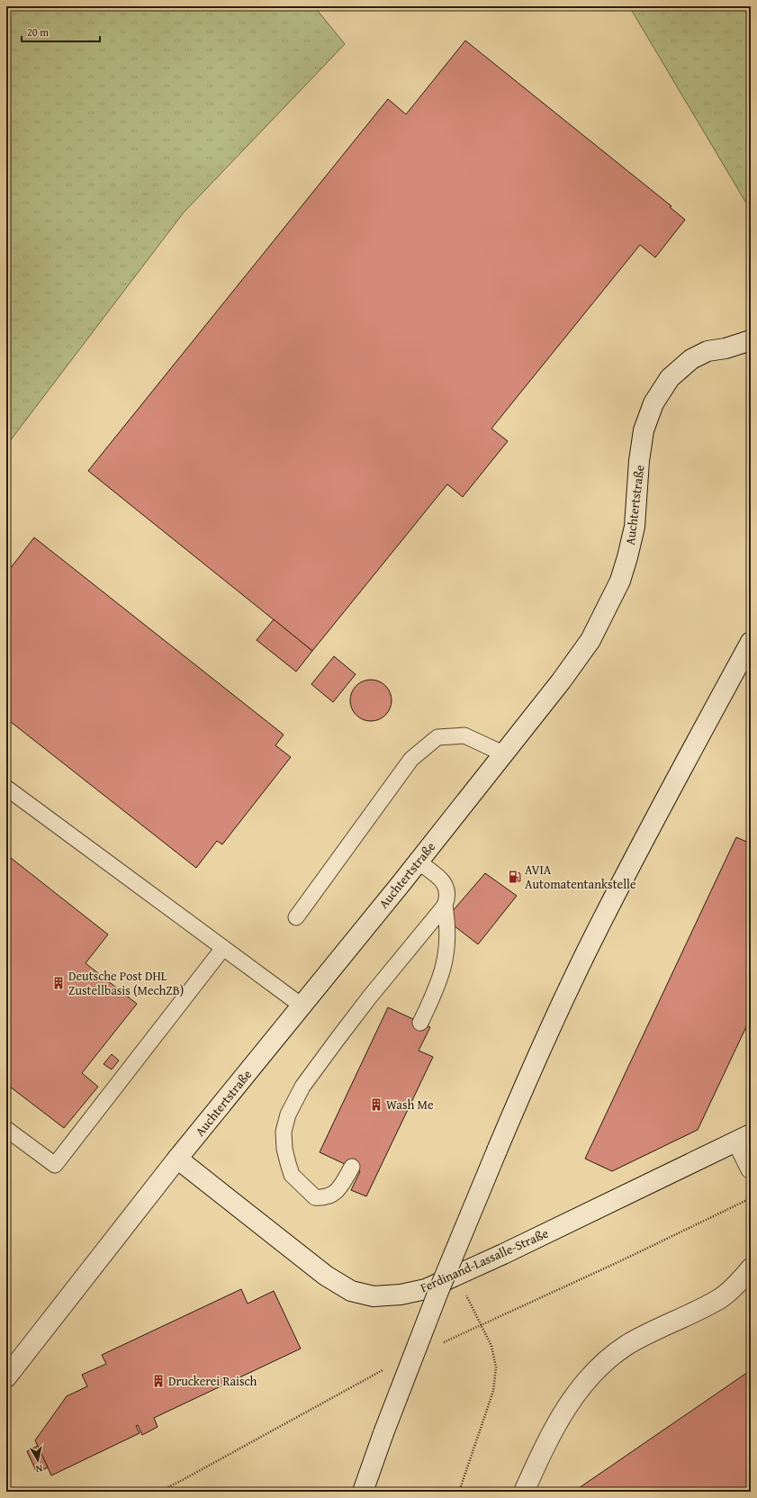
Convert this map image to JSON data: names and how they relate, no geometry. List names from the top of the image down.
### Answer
{
  "streets": {
    "street": ["Auchtertstraße", "Ferdinand-Lassalle-Straße"]
  },
  "crossings": [
    ["Auchtertstraße", "Ferdinand-Lassalle-Straße"]
  ],
  "places": {
    "fuel station": ["AVIA Automatentankstelle"],
    "building": ["Deutsche Post DHL Zustellbasis (MechZB)", "Wash Me", "Druckerei Raisch"]
  },
  "scale_bar": "20 m",
  "north": "bottom"
}
